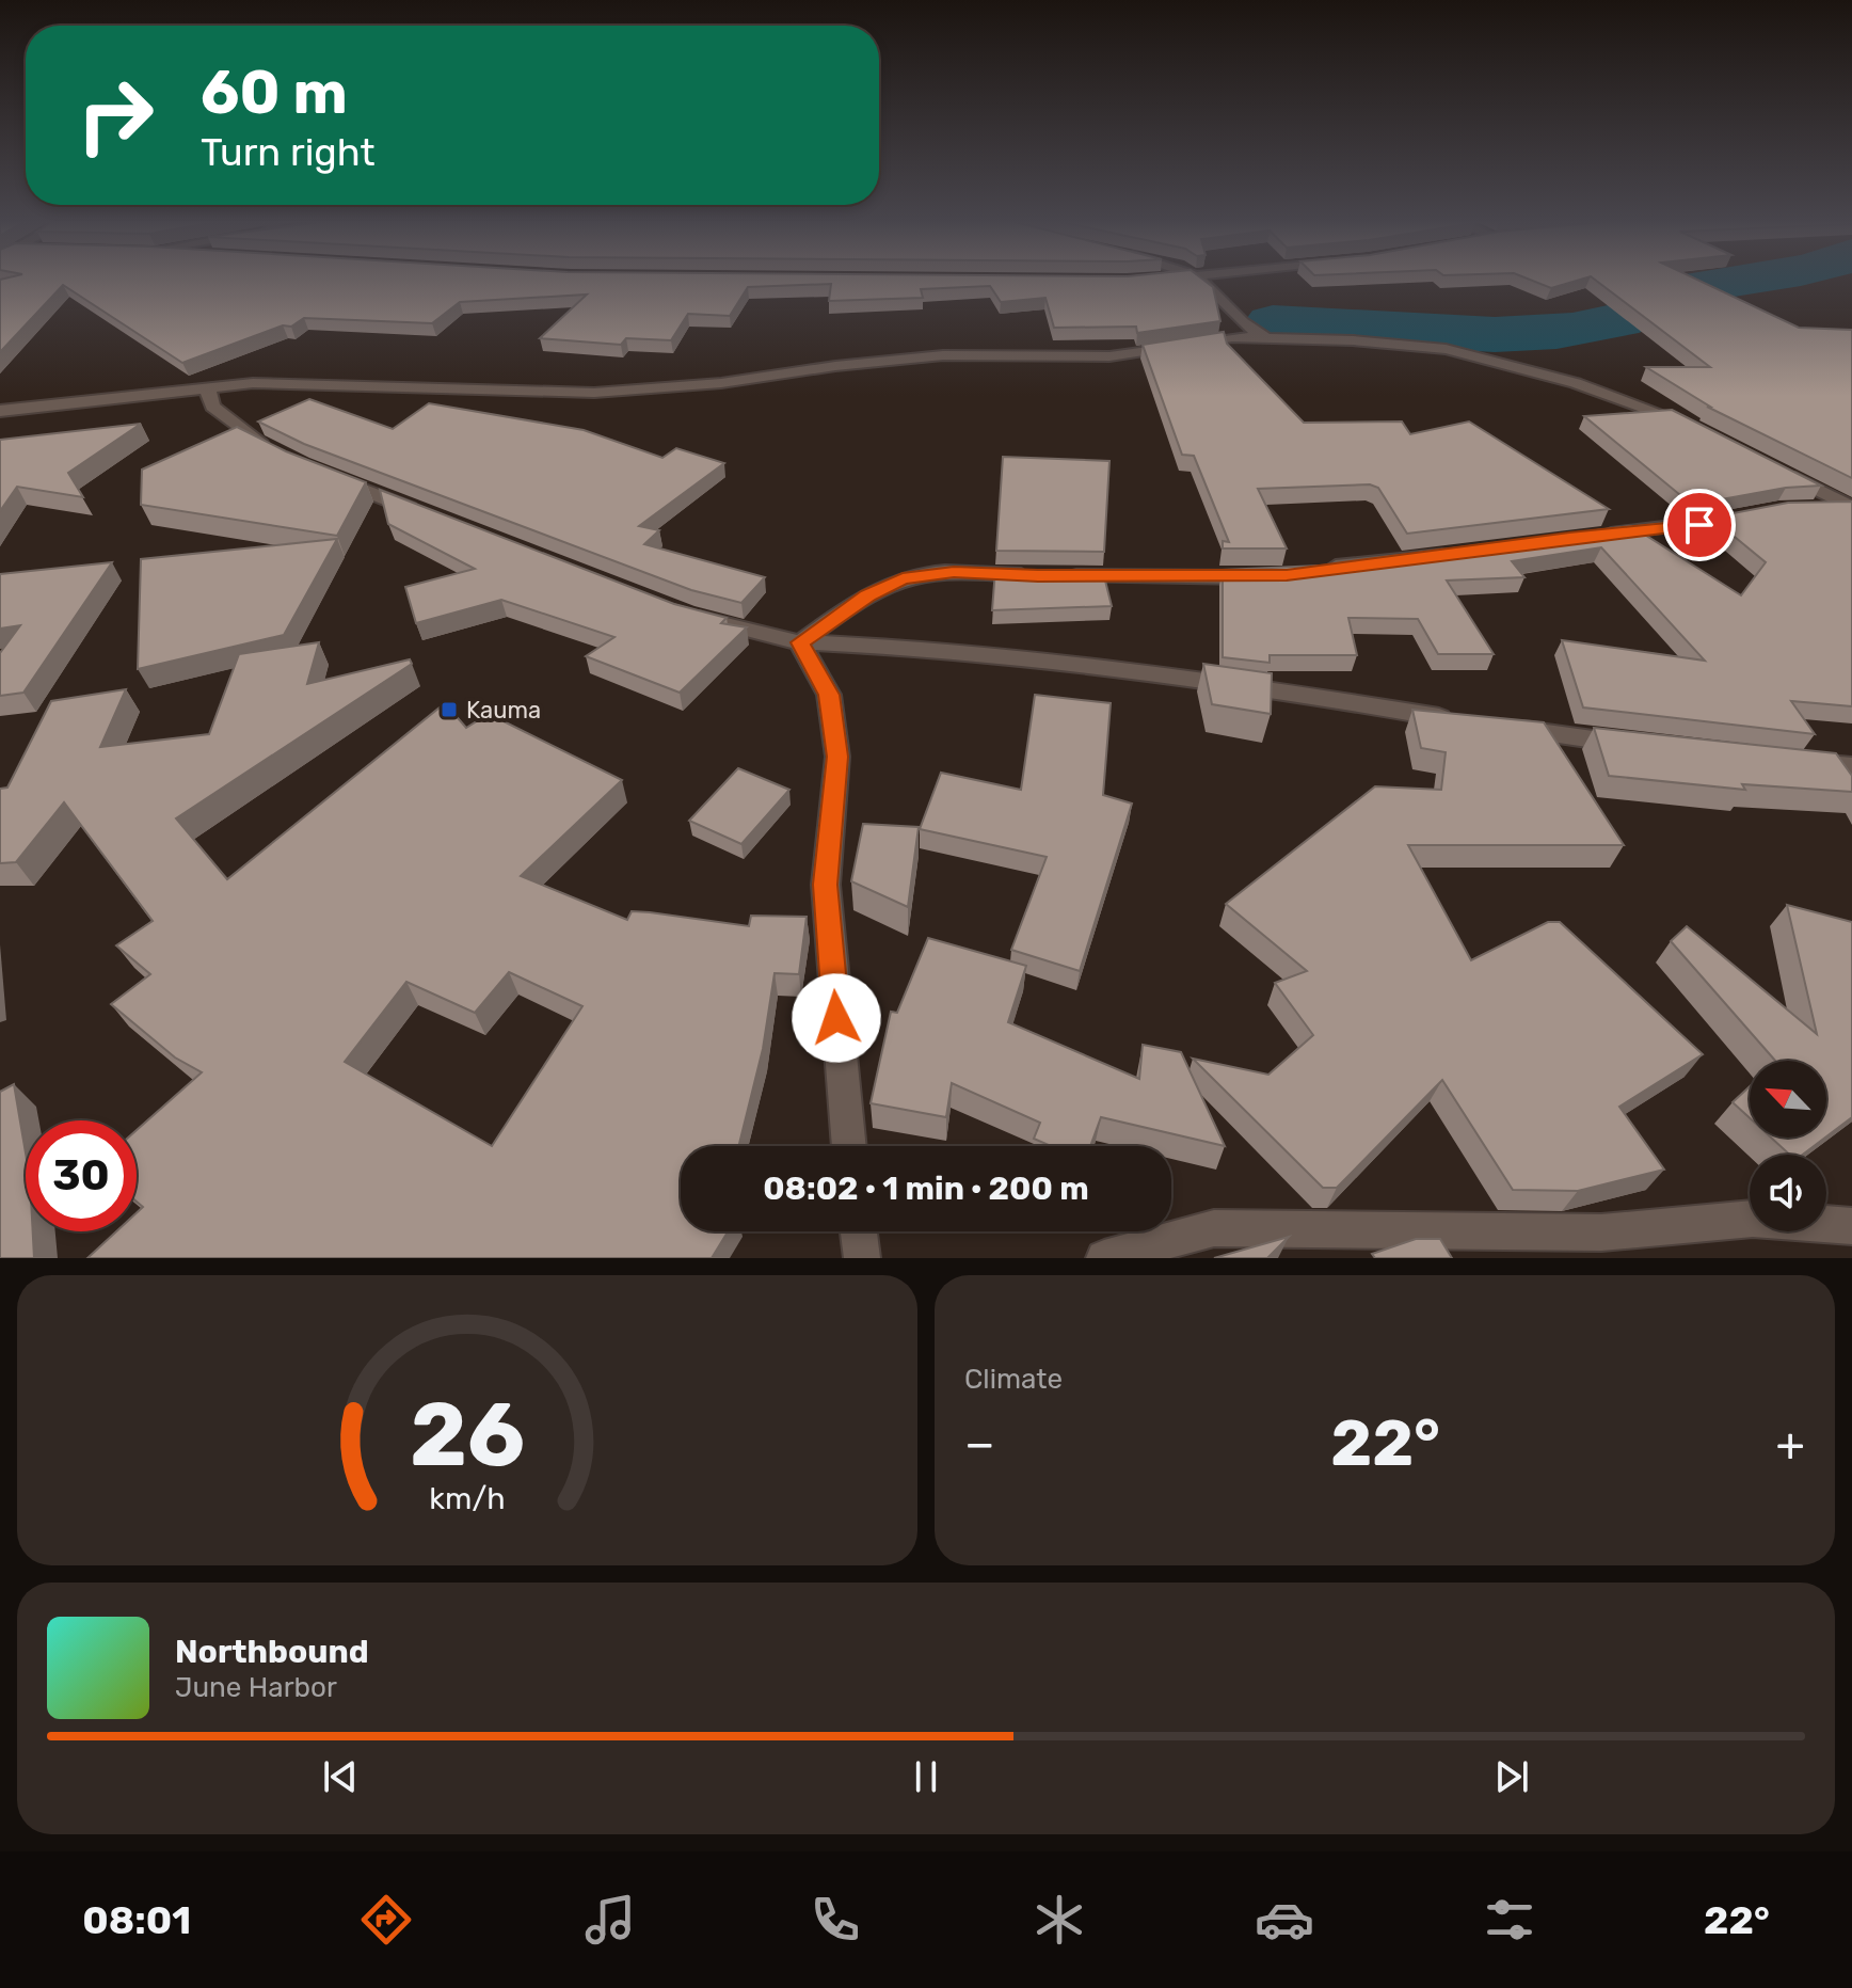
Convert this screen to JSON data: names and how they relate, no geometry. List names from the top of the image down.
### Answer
{
  "places": {
    "transit": ["Kauma"]
  },
  "north": "top left",
  "page": {
    "turn": ["60 m", "Turn right"],
    "limit": "30",
    "trip": "08:02 · 1 min · 200 m",
    "tile": "Climate",
    "heat": ["−", "22°", "+"],
    "song": ["Northbound", "June Harbor"],
    "tabs": ["08:01", "22°"],
    "gauge": ["26", "km/h"]
  }
}
